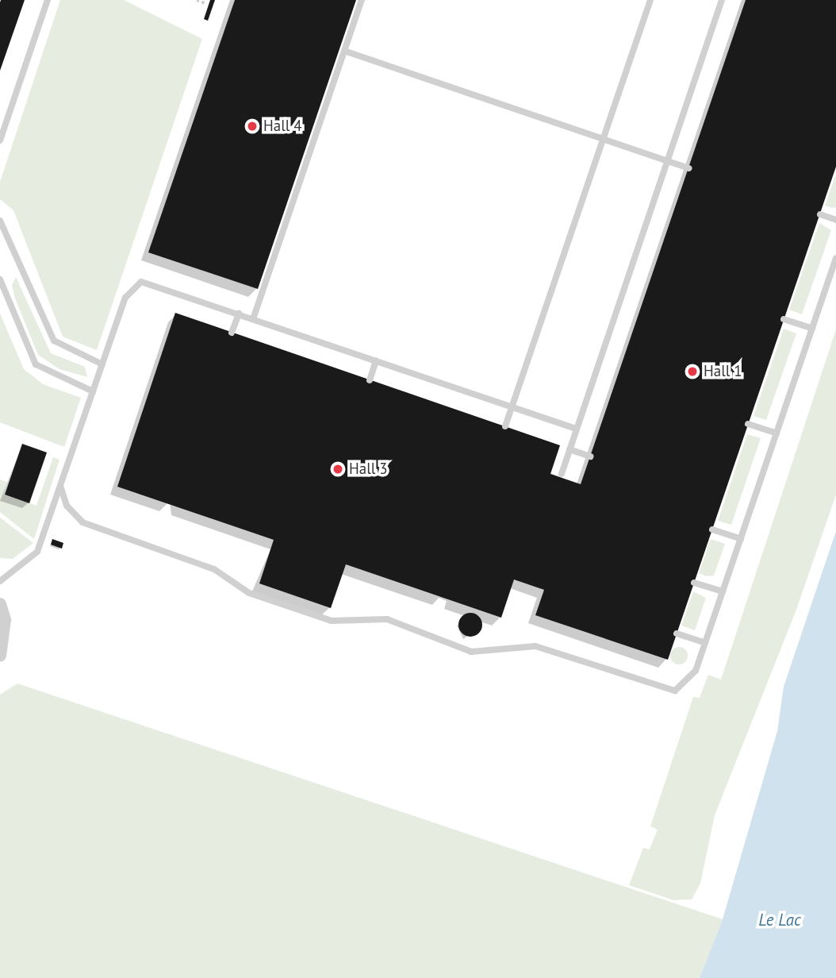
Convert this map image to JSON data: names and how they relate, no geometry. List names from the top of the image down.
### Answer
{
  "water": ["Le Lac"],
  "places": ["Hall 4", "Hall 1", "Hall 3"]
}
